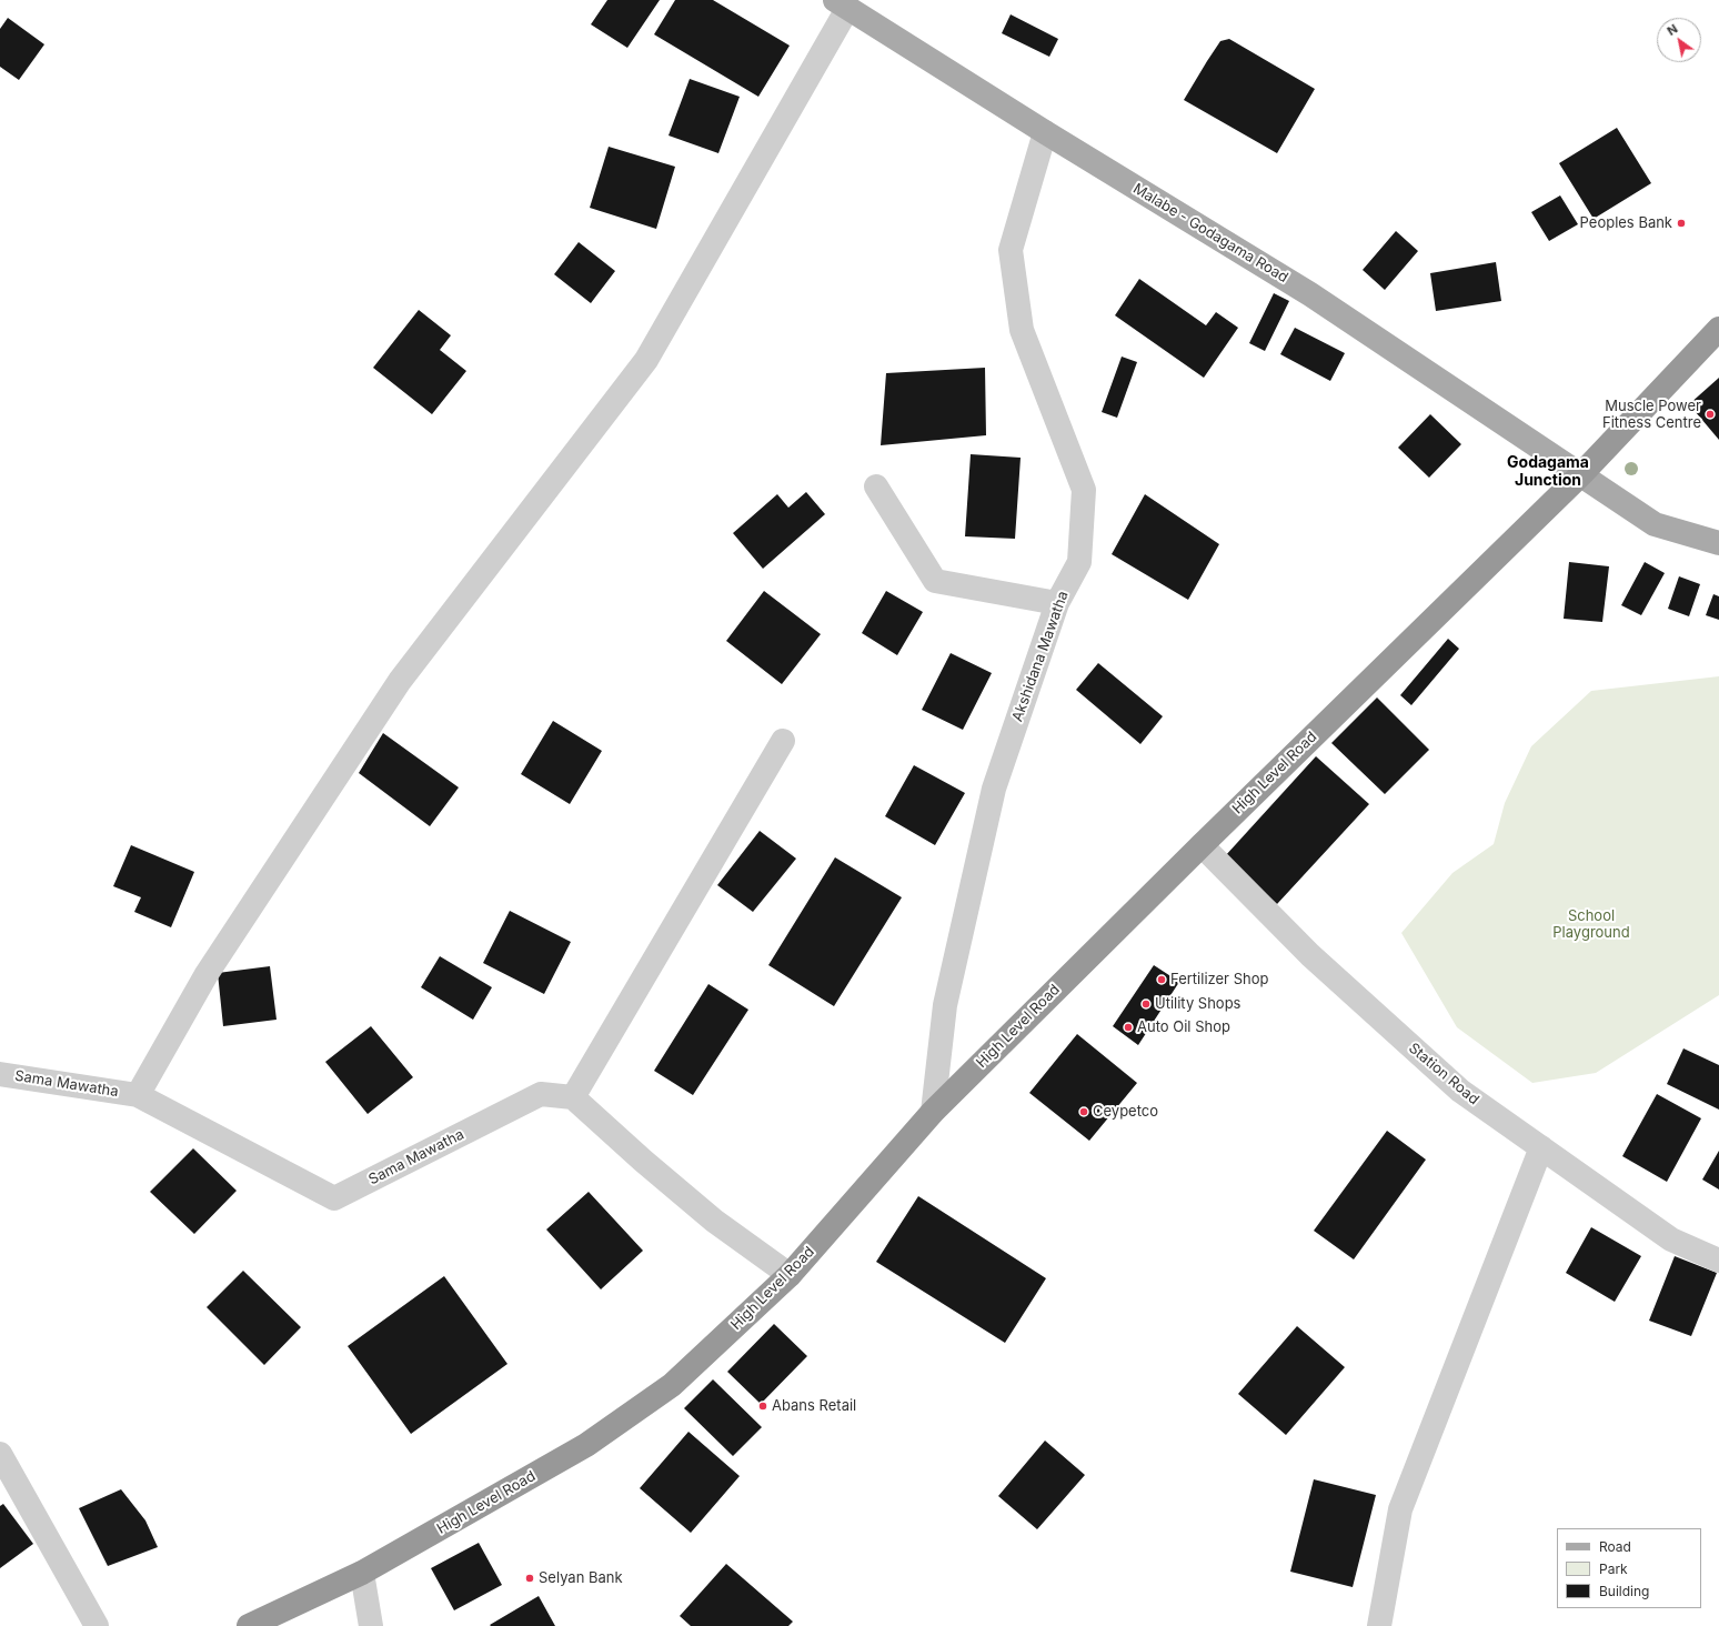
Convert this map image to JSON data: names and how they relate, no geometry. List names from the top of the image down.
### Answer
{
  "streets": {
    "highway": ["High Level Road"],
    "main road": ["Malabe - Godagama Road"],
    "street": ["Akshidana Mawatha", "Station Road", "Sama Mawatha"]
  },
  "crossings": [
    ["Malabe - Godagama Road", "Akshidana Mawatha"],
    ["Malabe - Godagama Road", "High Level Road"],
    ["Akshidana Mawatha", "High Level Road"],
    ["High Level Road", "Station Road"]
  ],
  "districts": ["Godagama Junction"],
  "parks": ["School Playground"],
  "places": [
    "Peoples Bank",
    "Muscle Power Fitness Centre",
    "Fertilizer Shop",
    "Utility Shops",
    "Auto Oil Shop",
    "Ceypetco",
    "Abans Retail",
    "Selyan Bank"
  ],
  "legend": ["Road", "Park", "Building"],
  "north": "top left"
}
